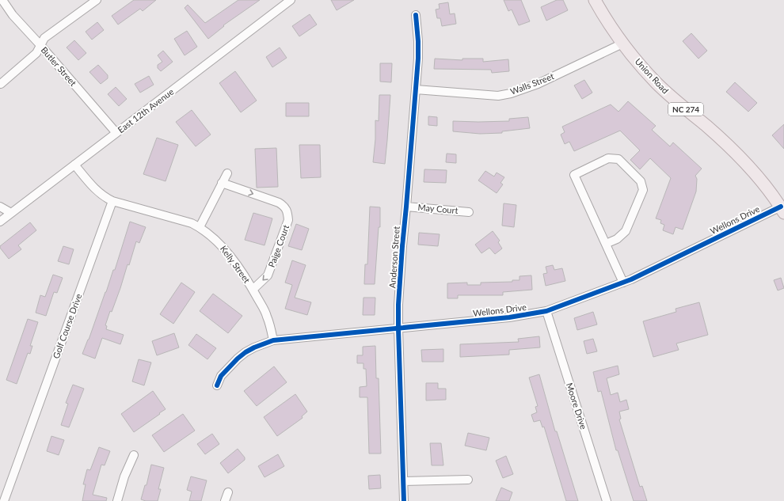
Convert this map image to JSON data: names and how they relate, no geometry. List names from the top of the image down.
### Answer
{
  "streets": {
    "main road": ["Union Road", "NC 274"],
    "street": [
      "Butler Street",
      "Walls Street",
      "East 12th Avenue",
      "May Court",
      "Wellons Drive",
      "Paige Court",
      "Anderson Street",
      "Kelly Street",
      "Golf Course Drive",
      "Moore Drive"
    ]
  },
  "crossings": [
    ["Butler Street", "East 12th Avenue"],
    ["Union Road", "Walls Street"],
    ["Union Road", "Wellons Drive"],
    ["Walls Street", "Anderson Street"],
    ["May Court", "Anderson Street"],
    ["Wellons Drive", "Anderson Street"],
    ["Wellons Drive", "Kelly Street"],
    ["Wellons Drive", "Moore Drive"],
    ["Paige Court", "Kelly Street"],
    ["Kelly Street", "Golf Course Drive"]
  ]
}
